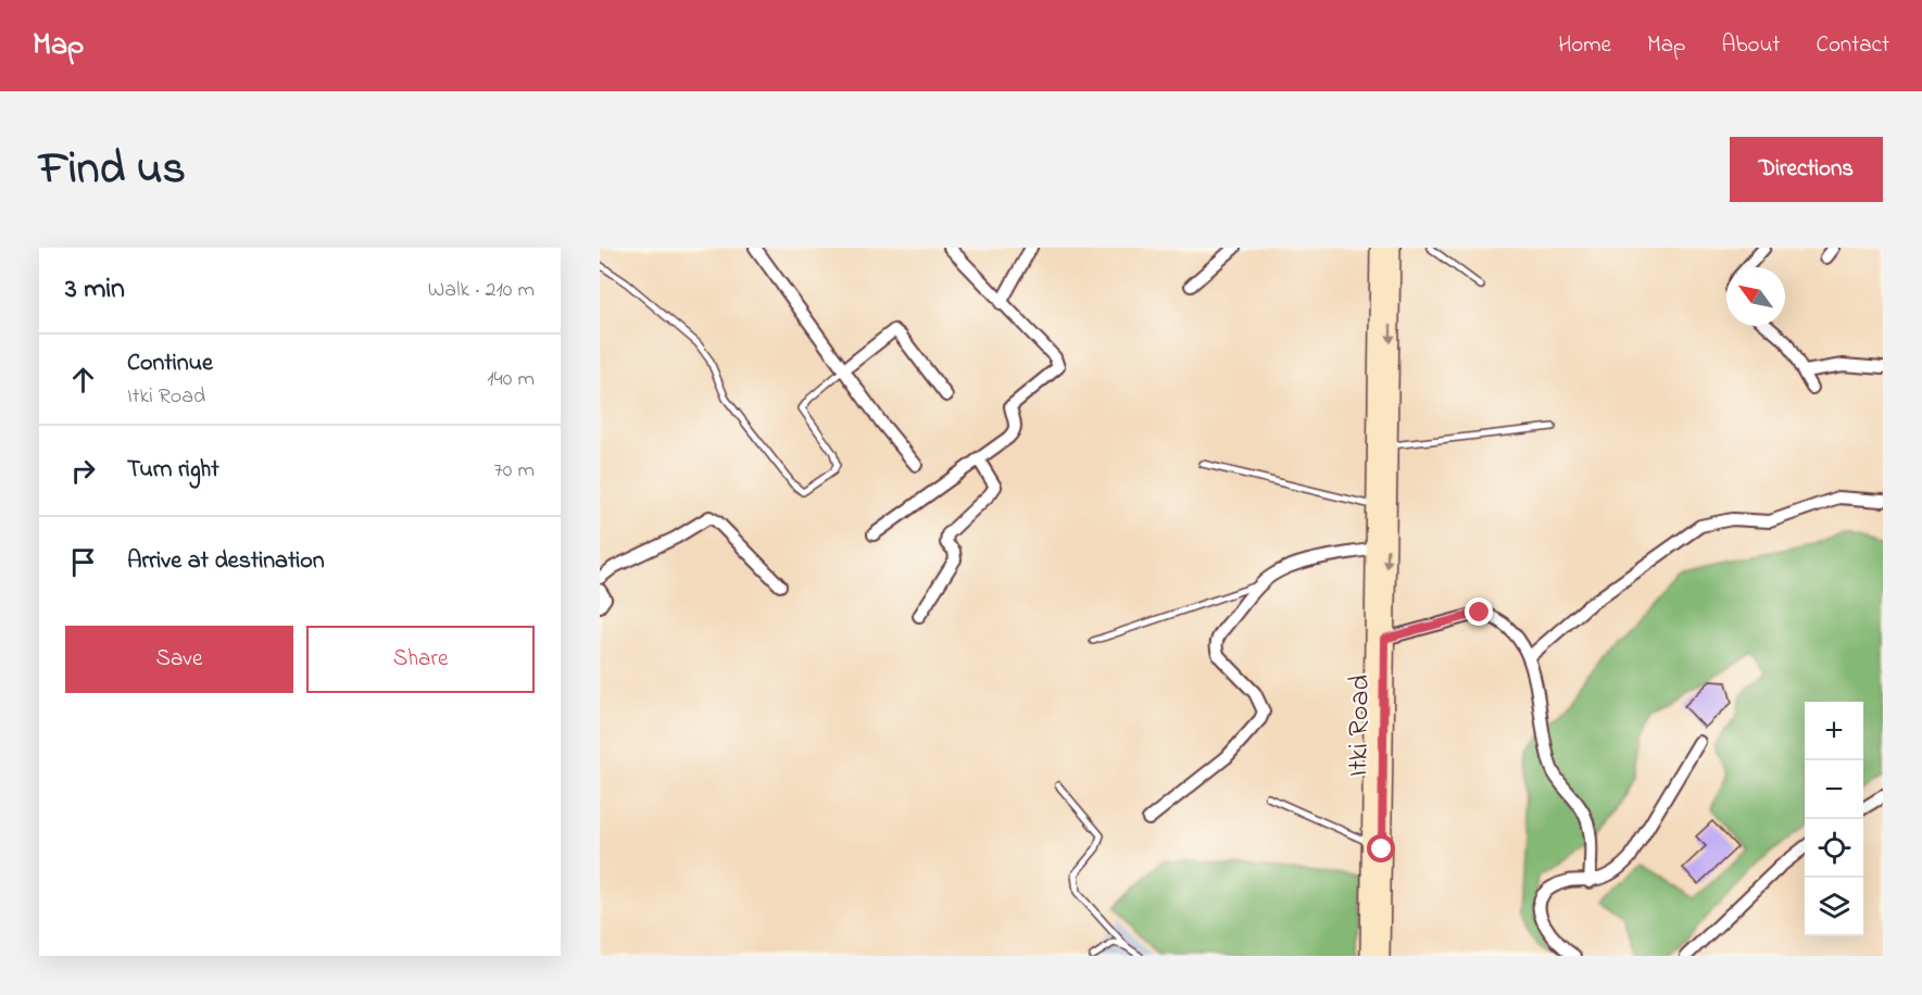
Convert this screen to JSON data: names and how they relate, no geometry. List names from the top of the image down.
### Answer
{
  "streets": {
    "main road": ["Itki Road"]
  },
  "north": "top left",
  "page": {
    "header": "Map",
    "nav": [
      "Home",
      "Map",
      "About",
      "Contact"
    ],
    "title": "Find us",
    "buttons": [
      "Directions",
      ["Save", "Share"]
    ],
    "heading": ["3 min", "Walk · 210 m"],
    "list": [
      ["Continue", "Itki Road", "140 m"],
      ["Turn right", "70 m"],
      "Arrive at destination"
    ],
    "map_buttons": ["+", "−"]
  }
}
